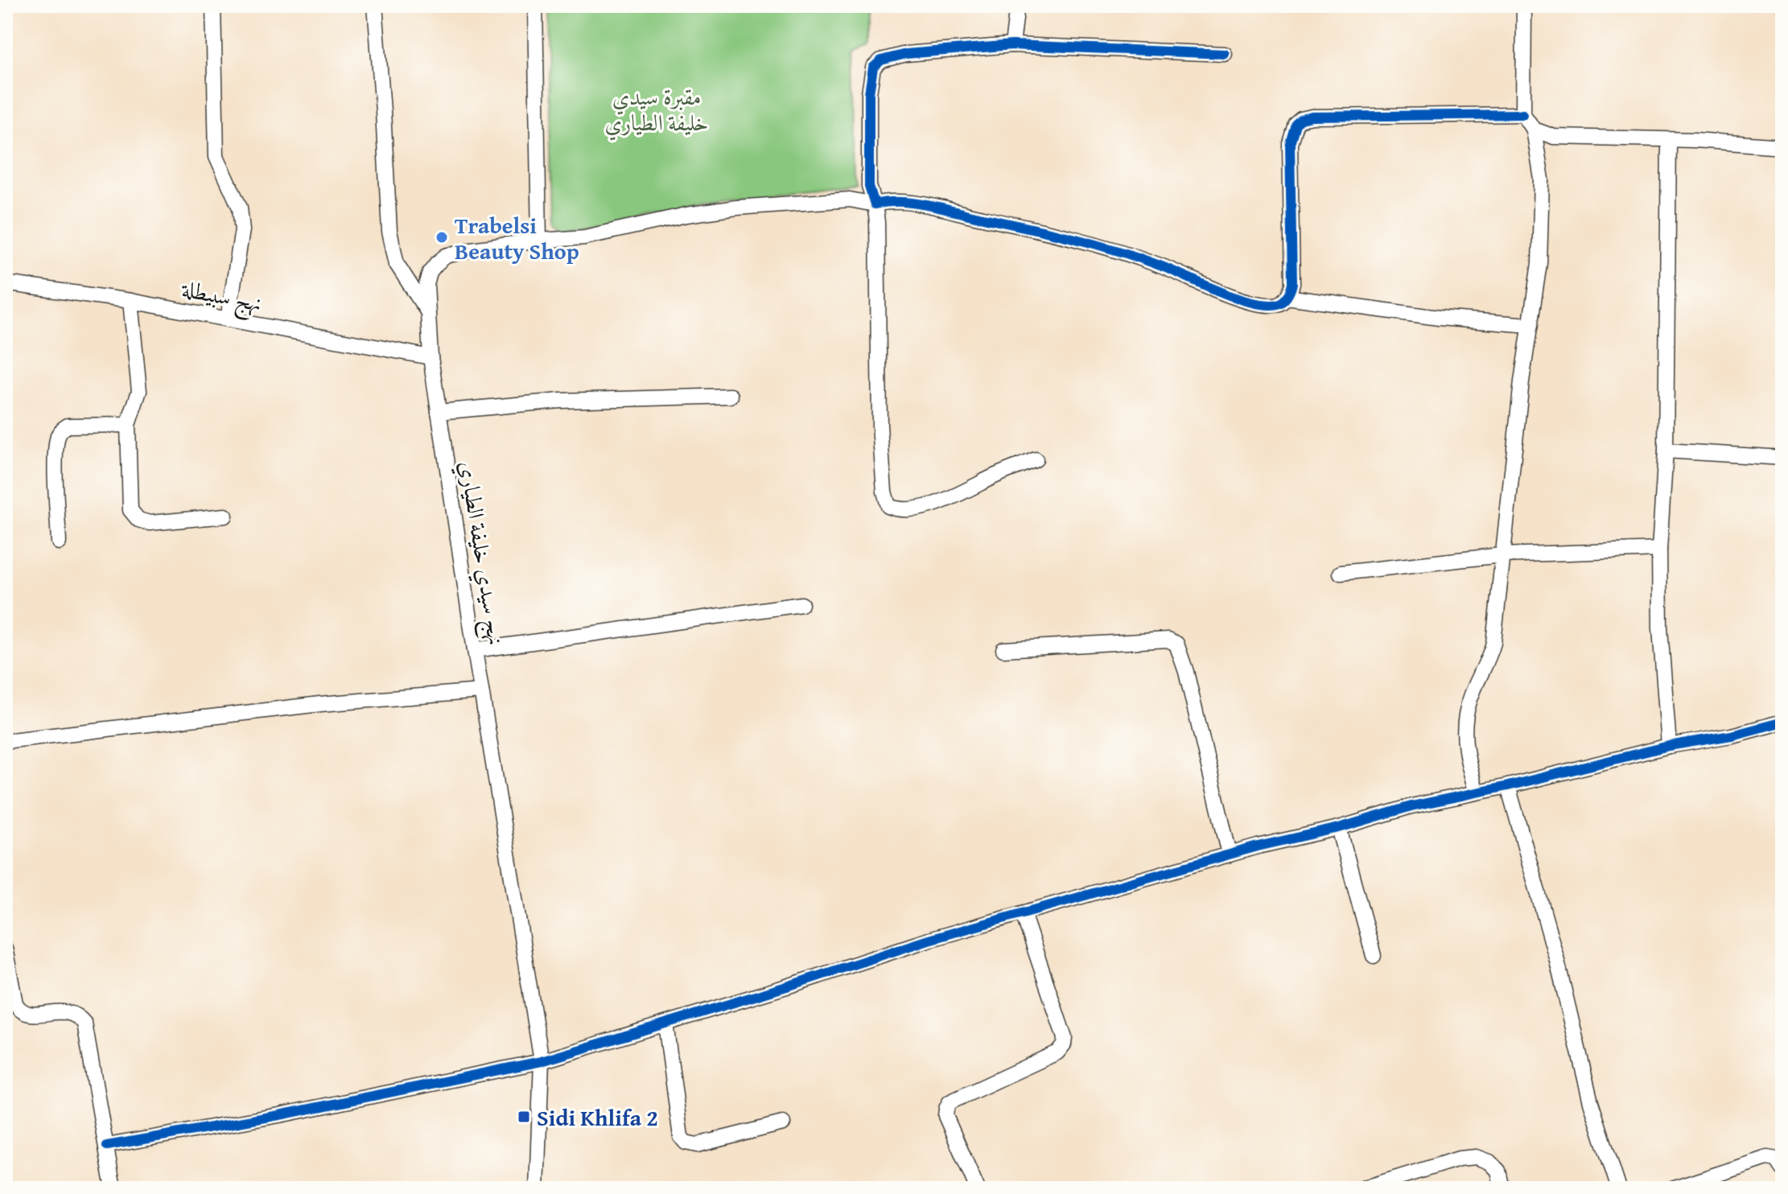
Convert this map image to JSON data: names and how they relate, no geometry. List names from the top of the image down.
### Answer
{
  "streets": {
    "street": ["نهج سبيطلة", "نهج سيدي خليفة الطياري"]
  },
  "crossings": [
    ["نهج سبيطلة", "نهج سيدي خليفة الطياري"]
  ],
  "parks": ["مقبرة سيدي خليفة الطياري"],
  "places": {
    "other": ["Trabelsi Beauty Shop"],
    "transit": ["Sidi Khlifa 2"]
  }
}
